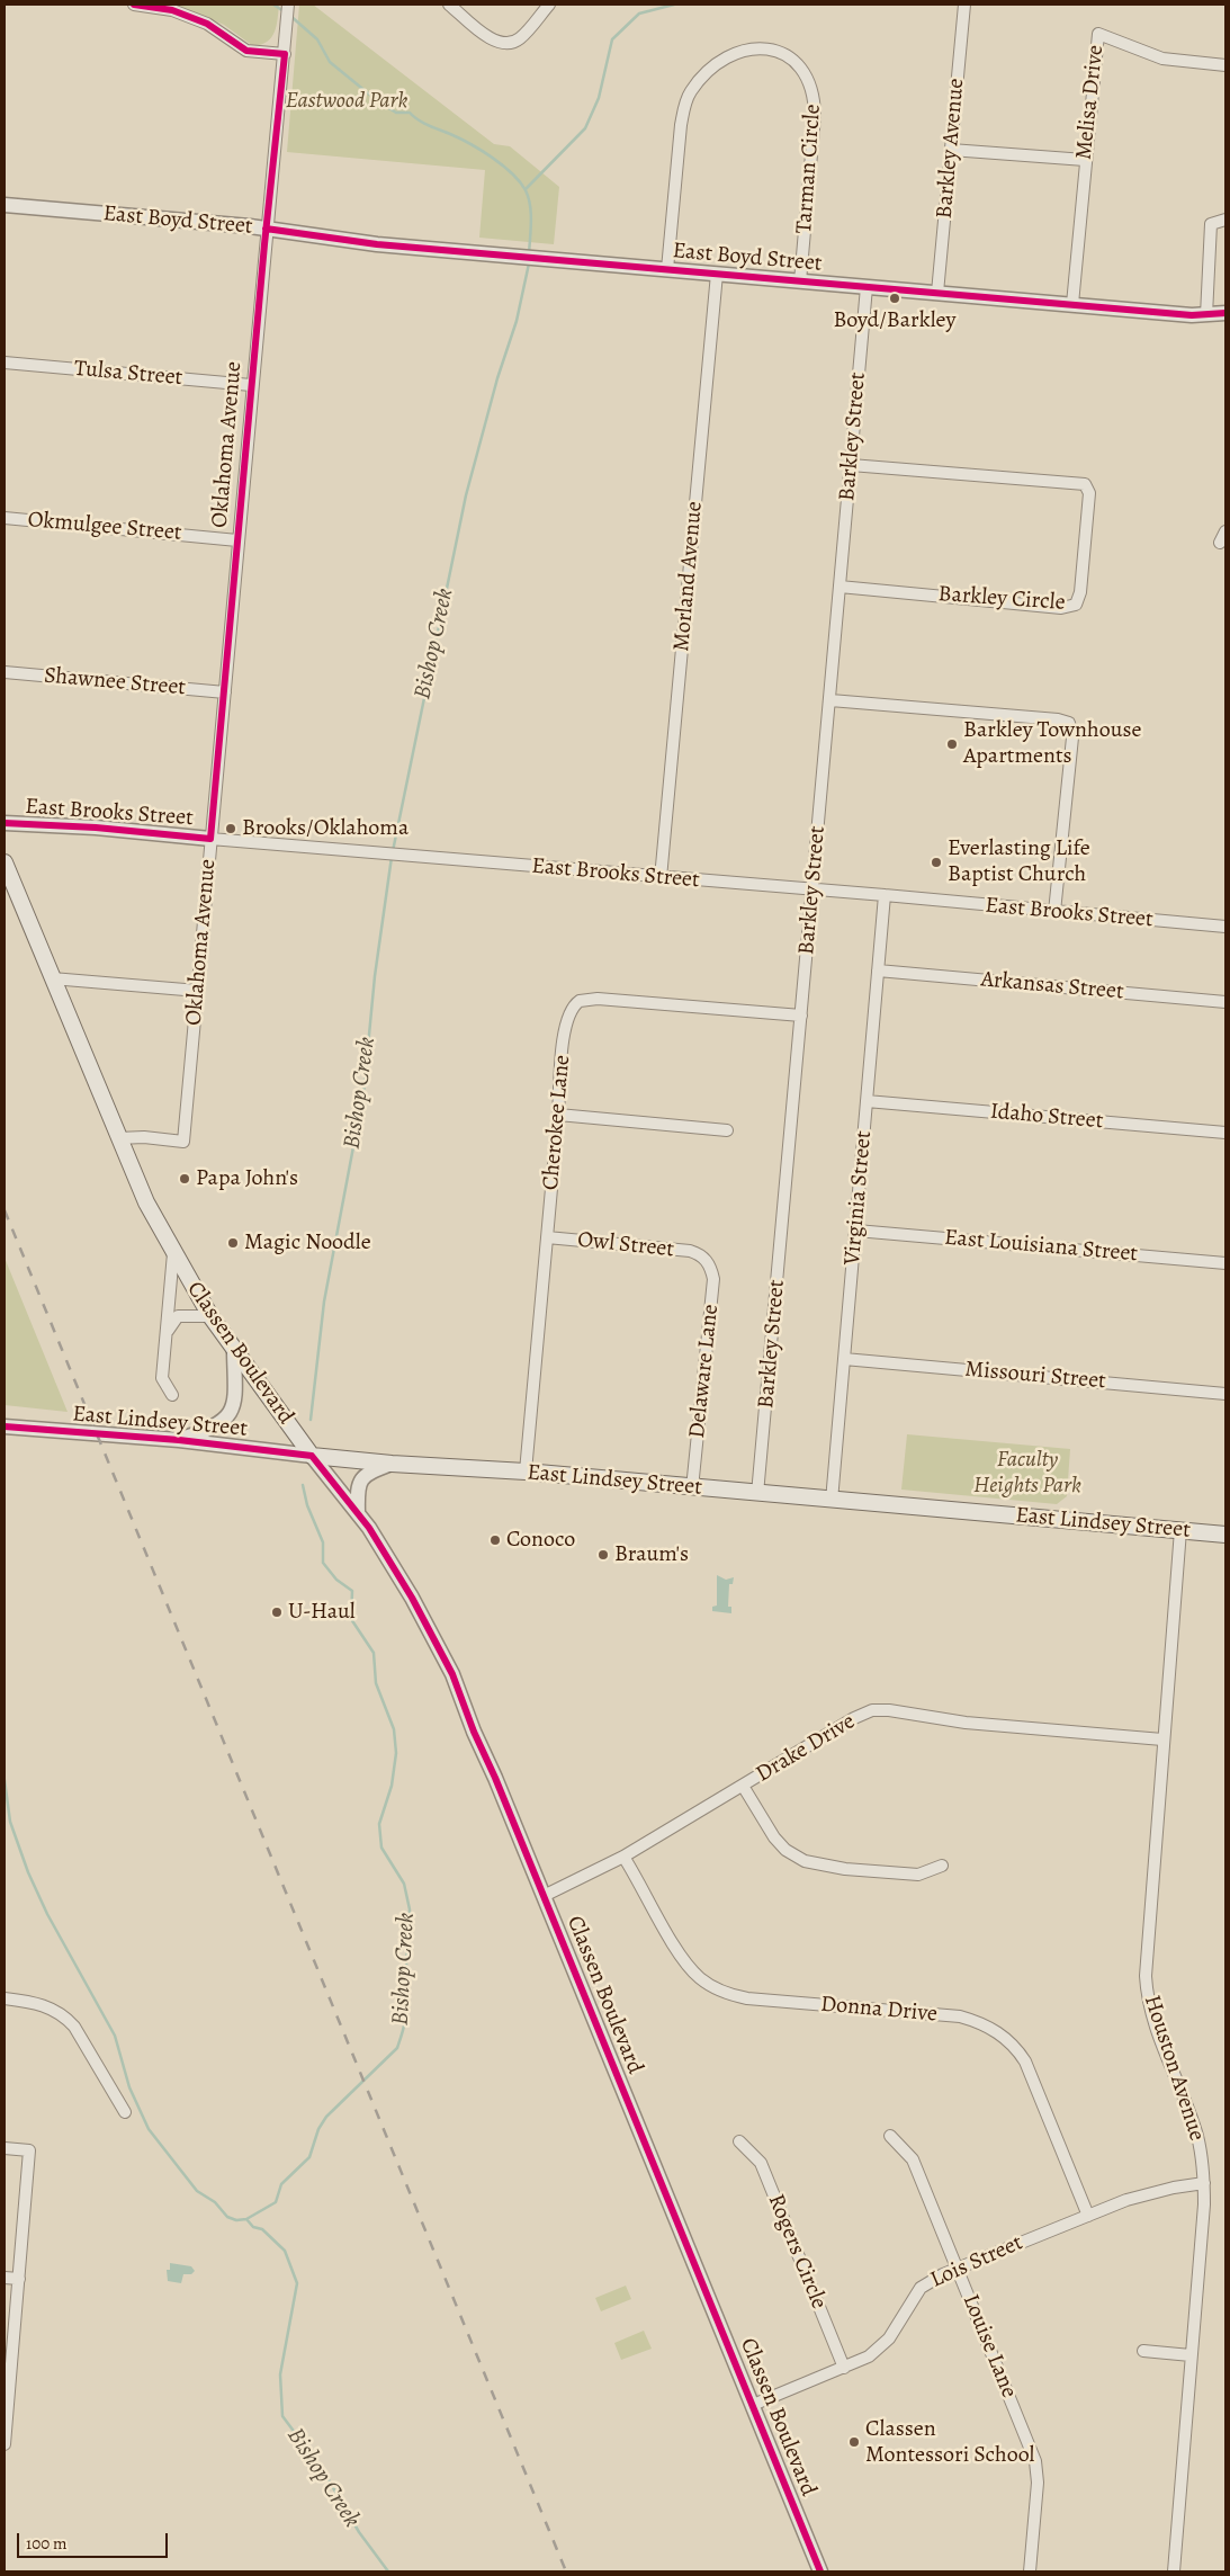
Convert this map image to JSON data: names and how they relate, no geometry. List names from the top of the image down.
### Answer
{
  "streets": {
    "main road": ["Classen Boulevard", "East Lindsey Street"],
    "street": [
      "Melisa Drive",
      "Barkley Avenue",
      "Tarman Circle",
      "East Boyd Street",
      "Tulsa Street",
      "Barkley Street",
      "Oklahoma Avenue",
      "Okmulgee Street",
      "Morland Avenue",
      "Barkley Circle",
      "Shawnee Street",
      "East Brooks Street",
      "Arkansas Street",
      "Idaho Street",
      "Cherokee Lane",
      "Virginia Street",
      "Owl Street",
      "East Louisiana Street",
      "Delaware Lane",
      "Missouri Street",
      "Drake Drive",
      "Donna Drive",
      "Houston Avenue",
      "Rogers Circle",
      "Lois Street",
      "Louise Lane"
    ]
  },
  "crossings": [
    ["Melisa Drive", "East Boyd Street"],
    ["Barkley Avenue", "East Boyd Street"],
    ["Tarman Circle", "East Boyd Street"],
    ["East Boyd Street", "Barkley Street"],
    ["East Boyd Street", "Oklahoma Avenue"],
    ["East Boyd Street", "Morland Avenue"],
    ["Tulsa Street", "Oklahoma Avenue"],
    ["Barkley Street", "Barkley Circle"],
    ["Barkley Street", "East Brooks Street"],
    ["Barkley Street", "Cherokee Lane"],
    ["Barkley Street", "East Lindsey Street"],
    ["Oklahoma Avenue", "Okmulgee Street"],
    ["Oklahoma Avenue", "Shawnee Street"],
    ["Oklahoma Avenue", "East Brooks Street"],
    ["Oklahoma Avenue", "Classen Boulevard"],
    ["Morland Avenue", "East Brooks Street"],
    ["East Brooks Street", "Virginia Street"],
    ["Arkansas Street", "Virginia Street"],
    ["Idaho Street", "Virginia Street"],
    ["Cherokee Lane", "Owl Street"],
    ["Cherokee Lane", "East Lindsey Street"],
    ["Virginia Street", "East Louisiana Street"],
    ["Virginia Street", "Missouri Street"],
    ["Virginia Street", "East Lindsey Street"],
    ["Owl Street", "Delaware Lane"],
    ["Classen Boulevard", "East Lindsey Street"],
    ["Classen Boulevard", "Drake Drive"],
    ["Classen Boulevard", "Lois Street"],
    ["Delaware Lane", "East Lindsey Street"],
    ["East Lindsey Street", "Houston Avenue"],
    ["Drake Drive", "Donna Drive"],
    ["Drake Drive", "Houston Avenue"],
    ["Donna Drive", "Lois Street"],
    ["Houston Avenue", "Lois Street"],
    ["Rogers Circle", "Lois Street"],
    ["Lois Street", "Louise Lane"]
  ],
  "water": ["Bishop Creek"],
  "parks": ["Eastwood Park", "Faculty Heights Park"],
  "places": [
    "Boyd/Barkley",
    "Barkley Townhouse Apartments",
    "Brooks/Oklahoma",
    "Everlasting Life Baptist Church",
    "Papa John's",
    "Magic Noodle",
    "Conoco",
    "Braum's",
    "U-Haul",
    "Classen Montessori School"
  ],
  "scale_bar": "100 m"
}
